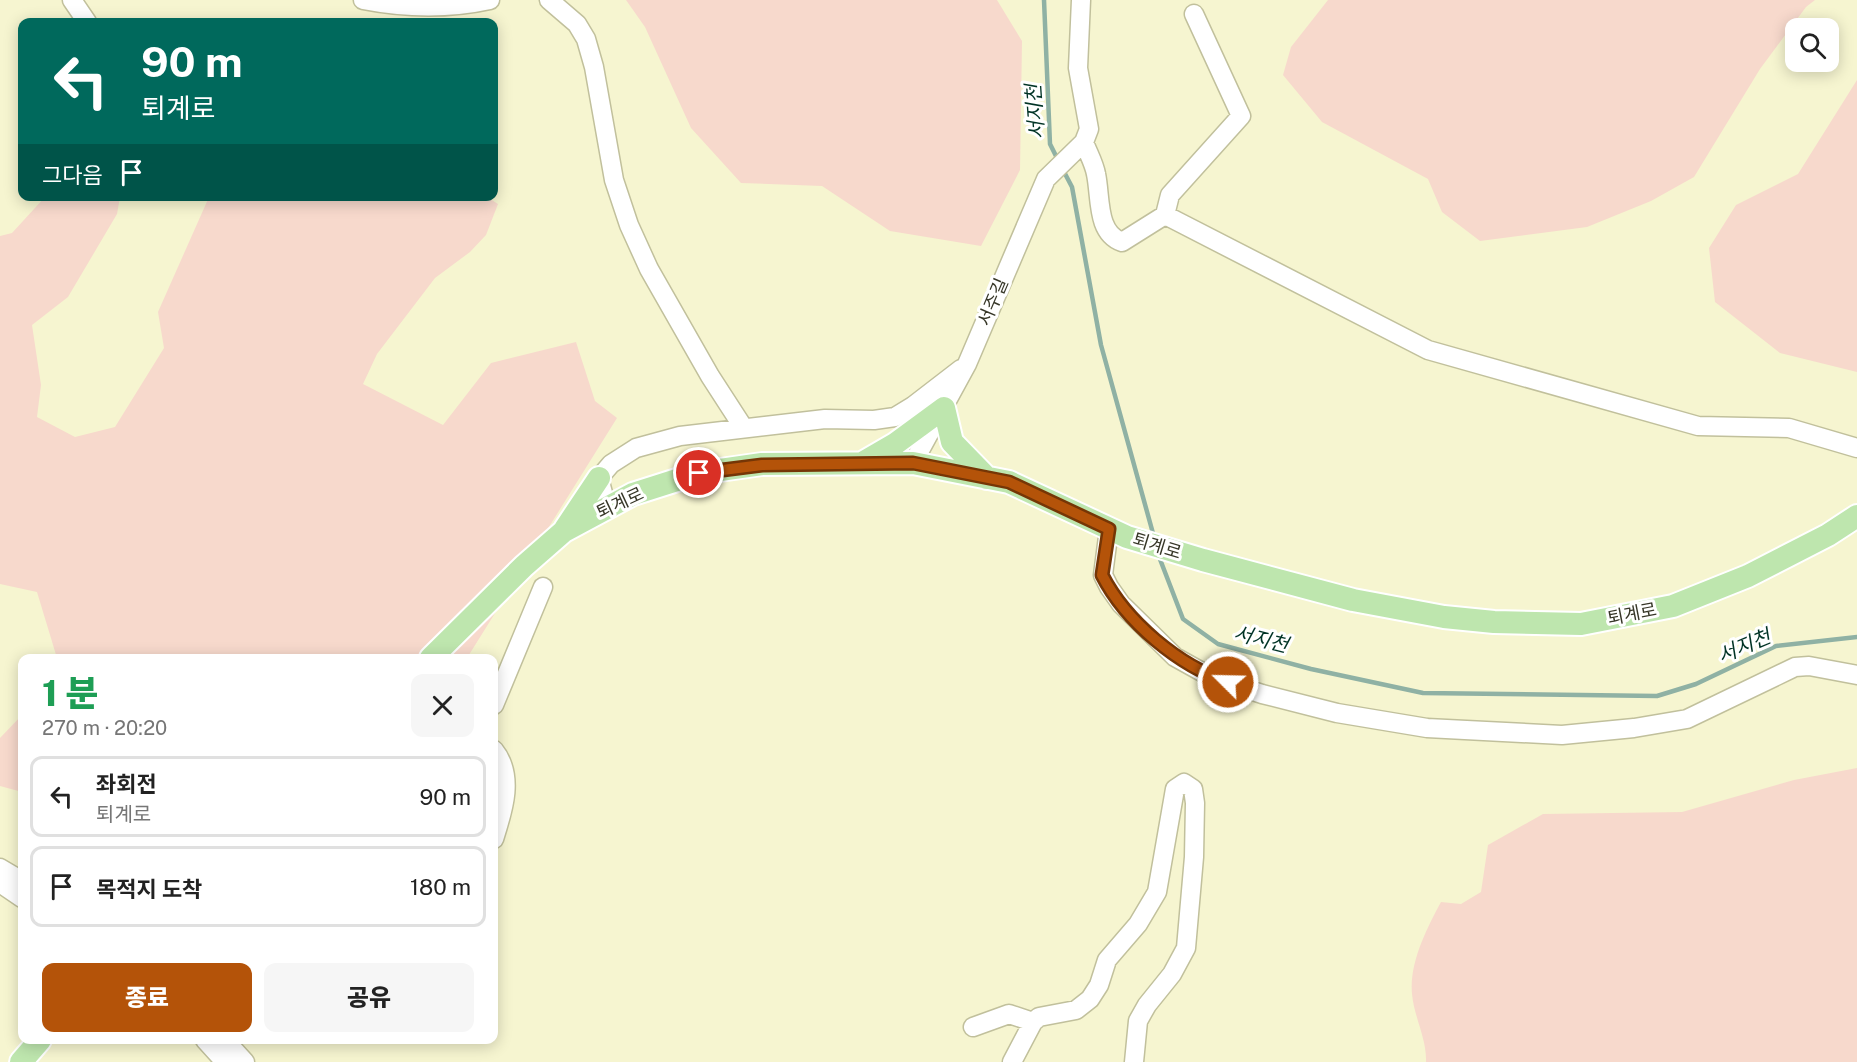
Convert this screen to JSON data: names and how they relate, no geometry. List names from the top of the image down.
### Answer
{
  "streets": {
    "main road": ["퇴계로"],
    "street": ["서주길"]
  },
  "crossings": [
    ["서주길", "퇴계로"]
  ],
  "water": ["서지천"],
  "page": {
    "turn": ["90 m", "퇴계로"],
    "then": "그다음",
    "heading": ["1 분", "270 m · 20:20"],
    "list": [
      {
        "name": "좌회전",
        "note": "퇴계로",
        "value": "90 m"
      },
      {
        "name": "목적지 도착",
        "value": "180 m"
      }
    ],
    "buttons": ["종료", "공유"]
  }
}
